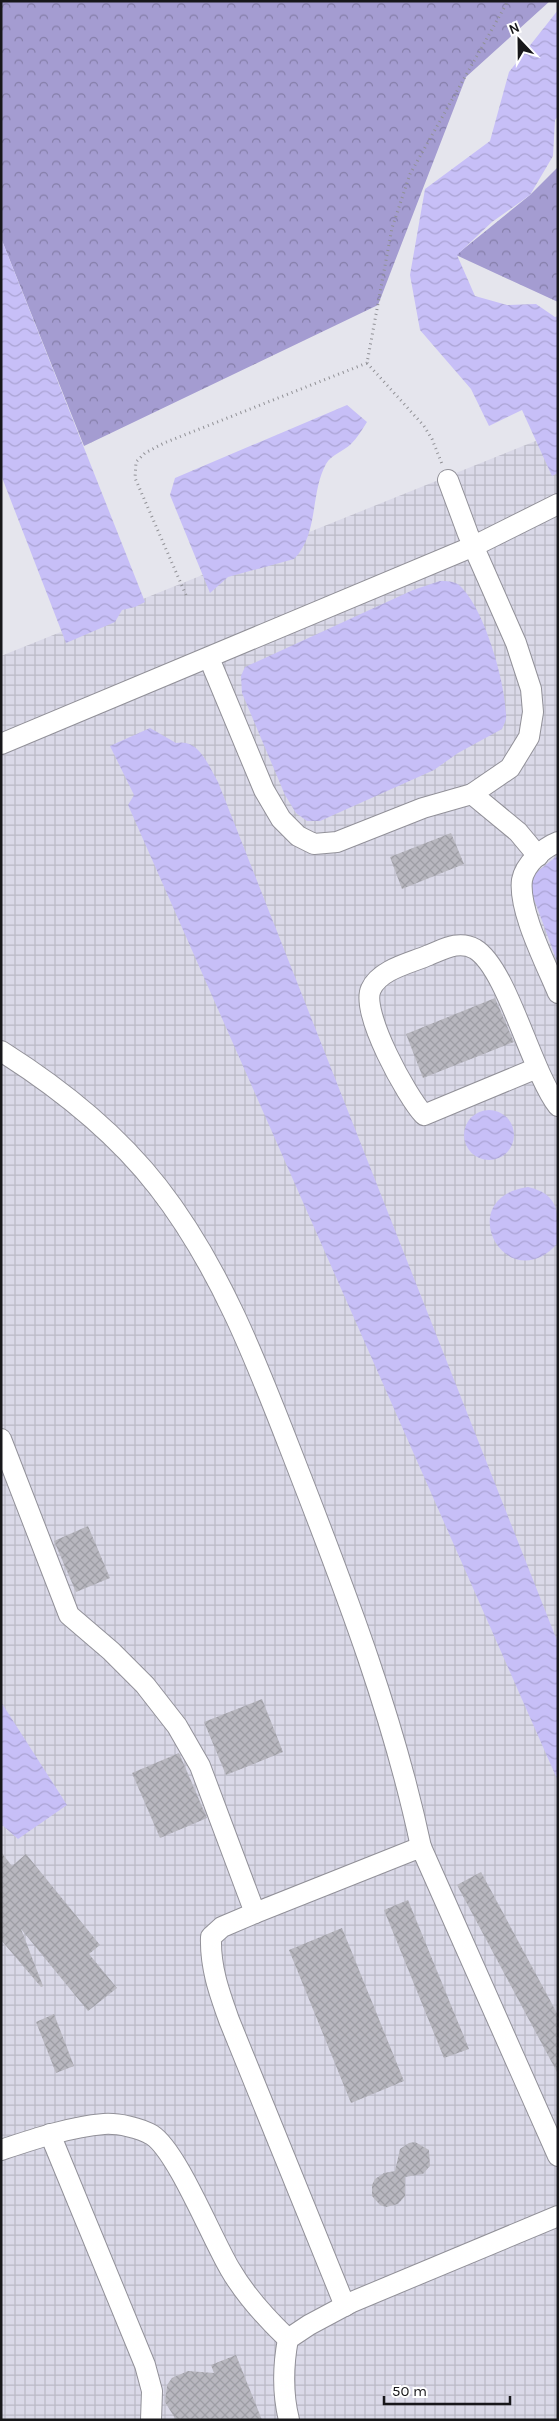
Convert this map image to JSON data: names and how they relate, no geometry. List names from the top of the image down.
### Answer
{
  "scale_bar": "50 m",
  "north": "top"
}
